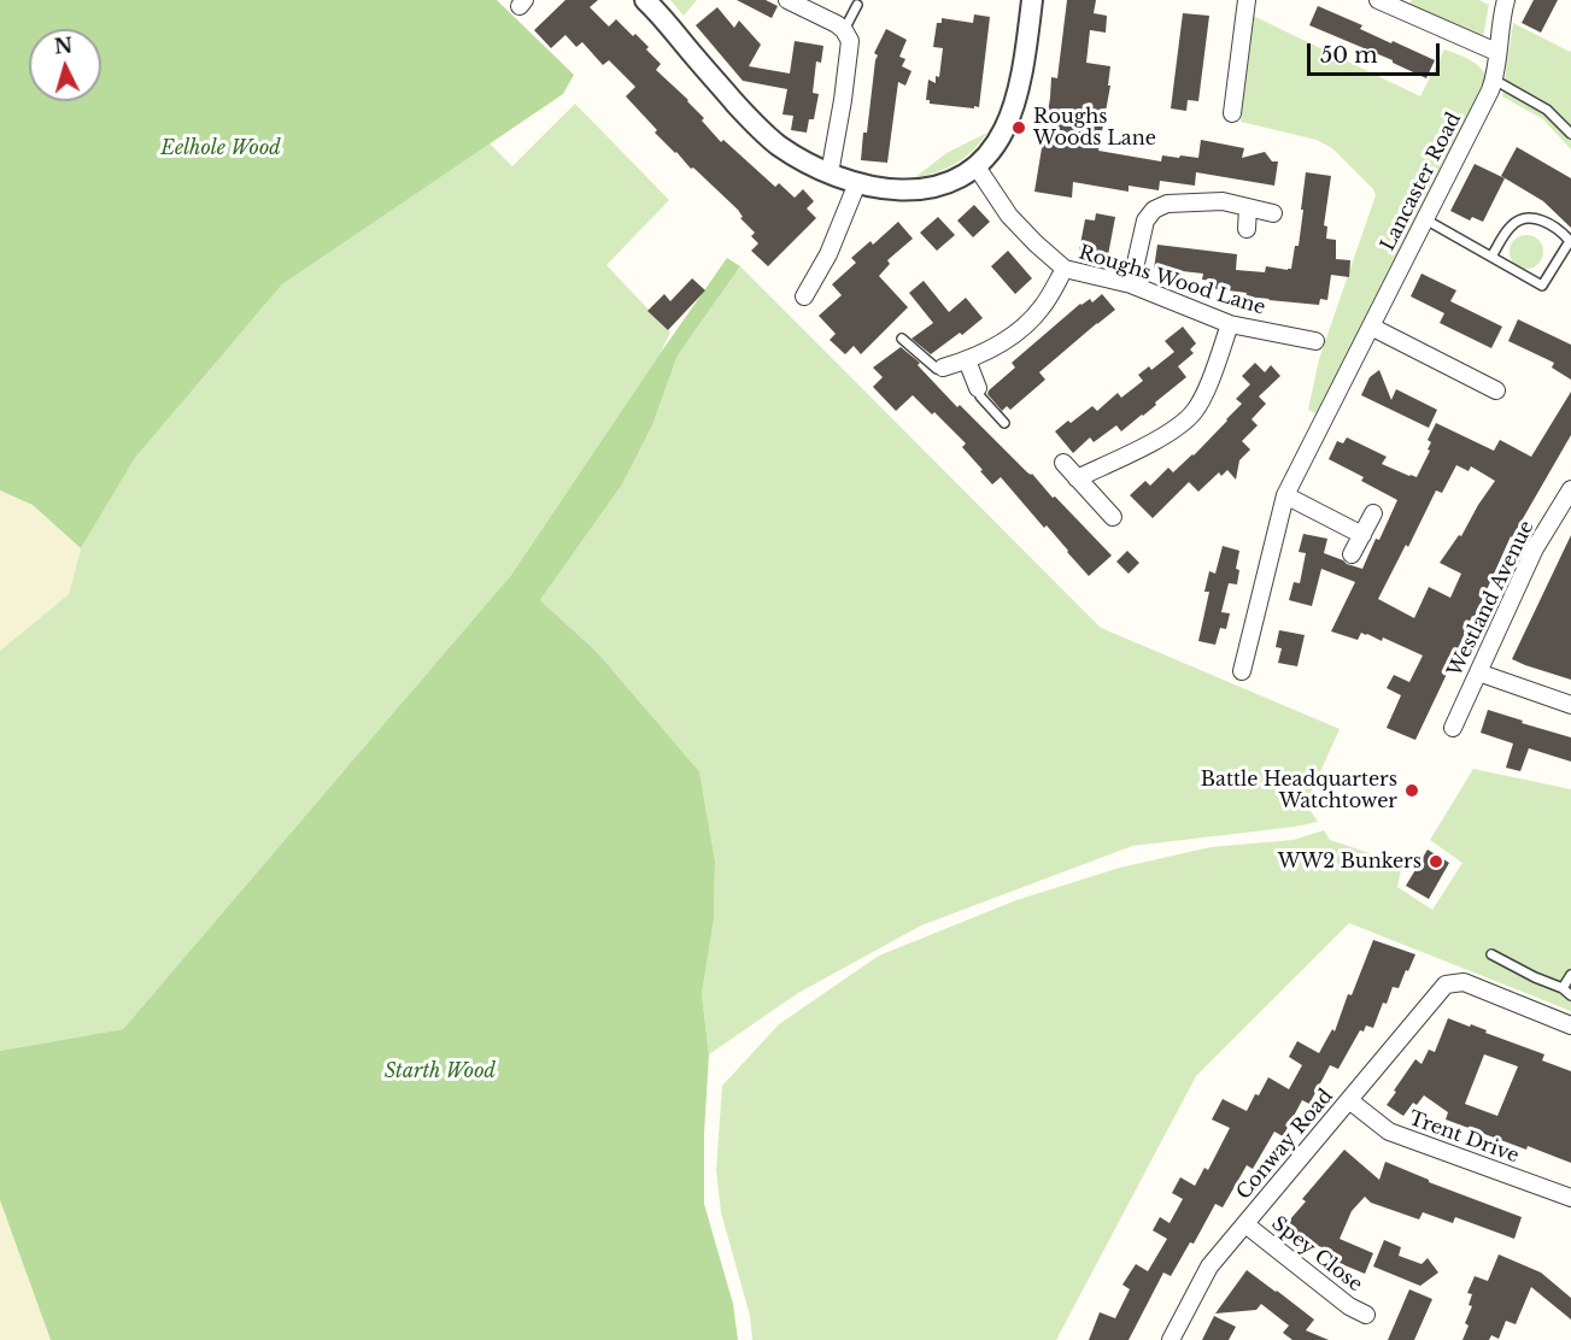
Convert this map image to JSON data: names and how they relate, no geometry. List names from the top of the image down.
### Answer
{
  "streets": {
    "street": [
      "Lancaster Road",
      "Roughs Wood Lane",
      "Westland Avenue",
      "Trent Drive",
      "Conway Road",
      "Spey Close"
    ]
  },
  "crossings": [
    ["Trent Drive", "Conway Road"],
    ["Conway Road", "Spey Close"]
  ],
  "parks": ["Eelhole Wood", "Starth Wood"],
  "places": ["Roughs Woods Lane", "Battle Headquarters Watchtower", "WW2 Bunkers"],
  "scale_bar": "50 m",
  "north": "top"
}
